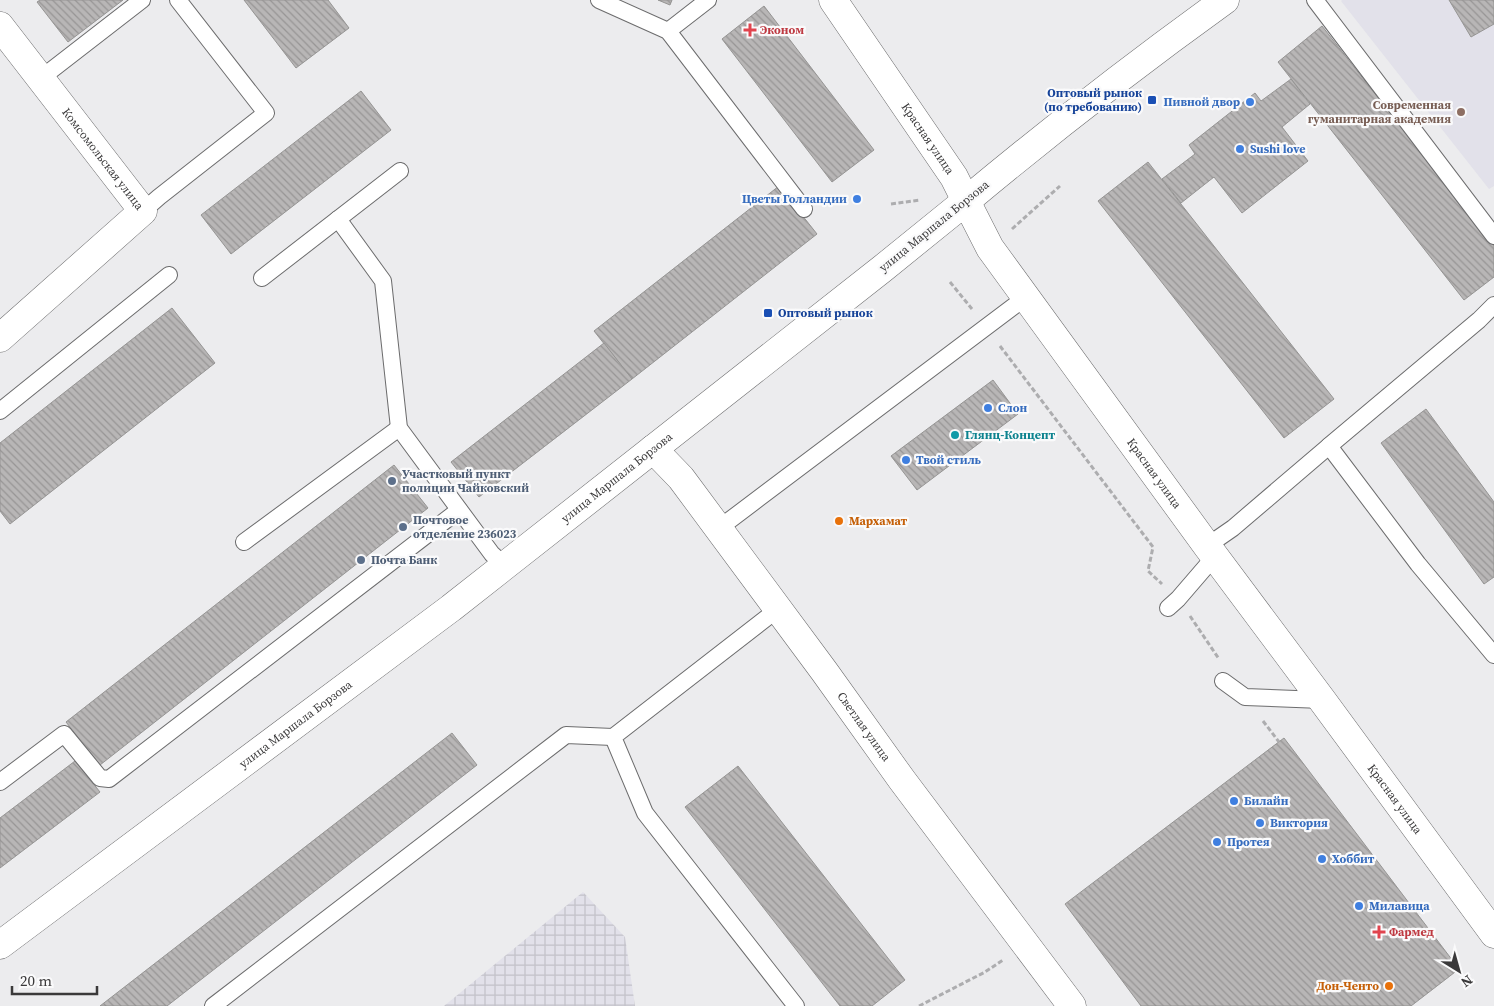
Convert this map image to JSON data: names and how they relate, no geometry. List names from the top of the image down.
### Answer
{
  "streets": {
    "main road": [
      "Красная улица",
      "Комсомольская улица",
      "улица Маршала Борзова",
      "Светлая улица"
    ]
  },
  "crossings": [
    ["Красная улица", "улица Маршала Борзова"],
    ["улица Маршала Борзова", "Светлая улица"]
  ],
  "places": {
    "health": ["Эконом", "Фармед"],
    "transit": ["Оптовый рынок (по требованию)", "Оптовый рынок"],
    "other": [
      "Пивной двор",
      "Современная гуманитарная академия",
      "Sushi love",
      "Цветы Голландии",
      "Слон",
      "Глянц-Концепт",
      "Твой стиль",
      "Участковый пункт полиции Чайковский",
      "Мархамат",
      "Почтовое отделение 236023",
      "Почта Банк",
      "Билайн",
      "Виктория",
      "Протея",
      "Хоббит",
      "Милавица",
      "Дон-Ченто"
    ]
  },
  "scale_bar": "20 m",
  "north": "bottom right"
}
